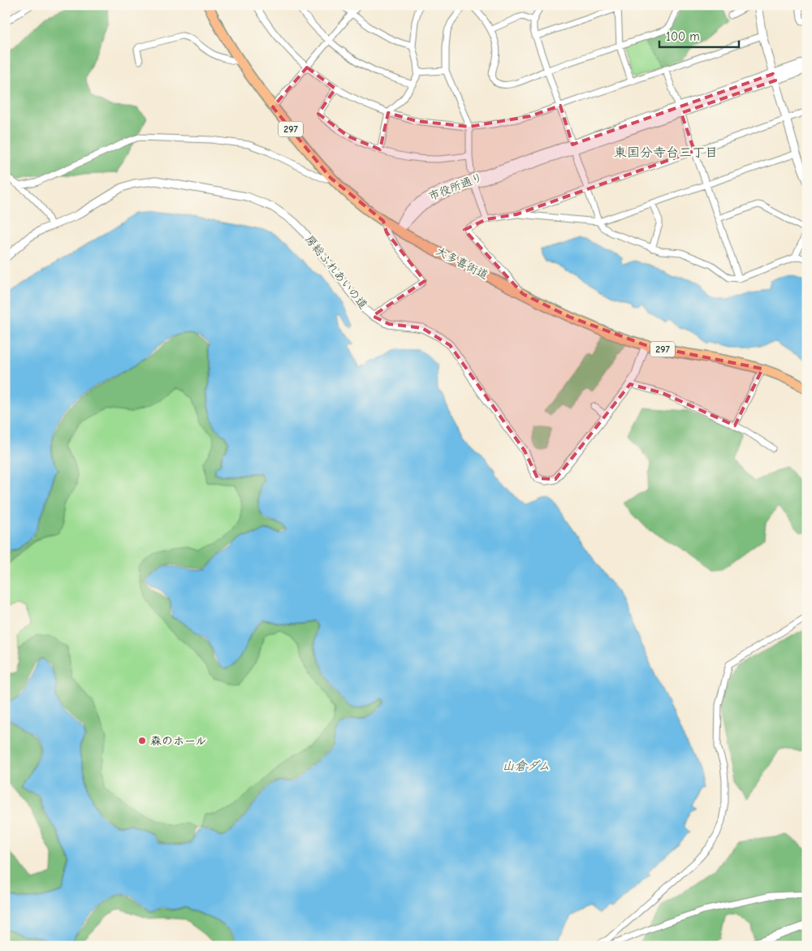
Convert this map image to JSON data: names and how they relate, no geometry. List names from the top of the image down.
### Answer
{
  "streets": {
    "highway": ["297", "大多喜街道"],
    "street": ["市役所通り", "房総ふれあいの道"]
  },
  "crossings": [
    ["市役所通り", "大多喜街道"],
    ["大多喜街道", "房総ふれあいの道"]
  ],
  "districts": ["東国分寺台三丁目"],
  "water": ["山倉ダム"],
  "places": ["森のホール"],
  "scale_bar": "100 m"
}
